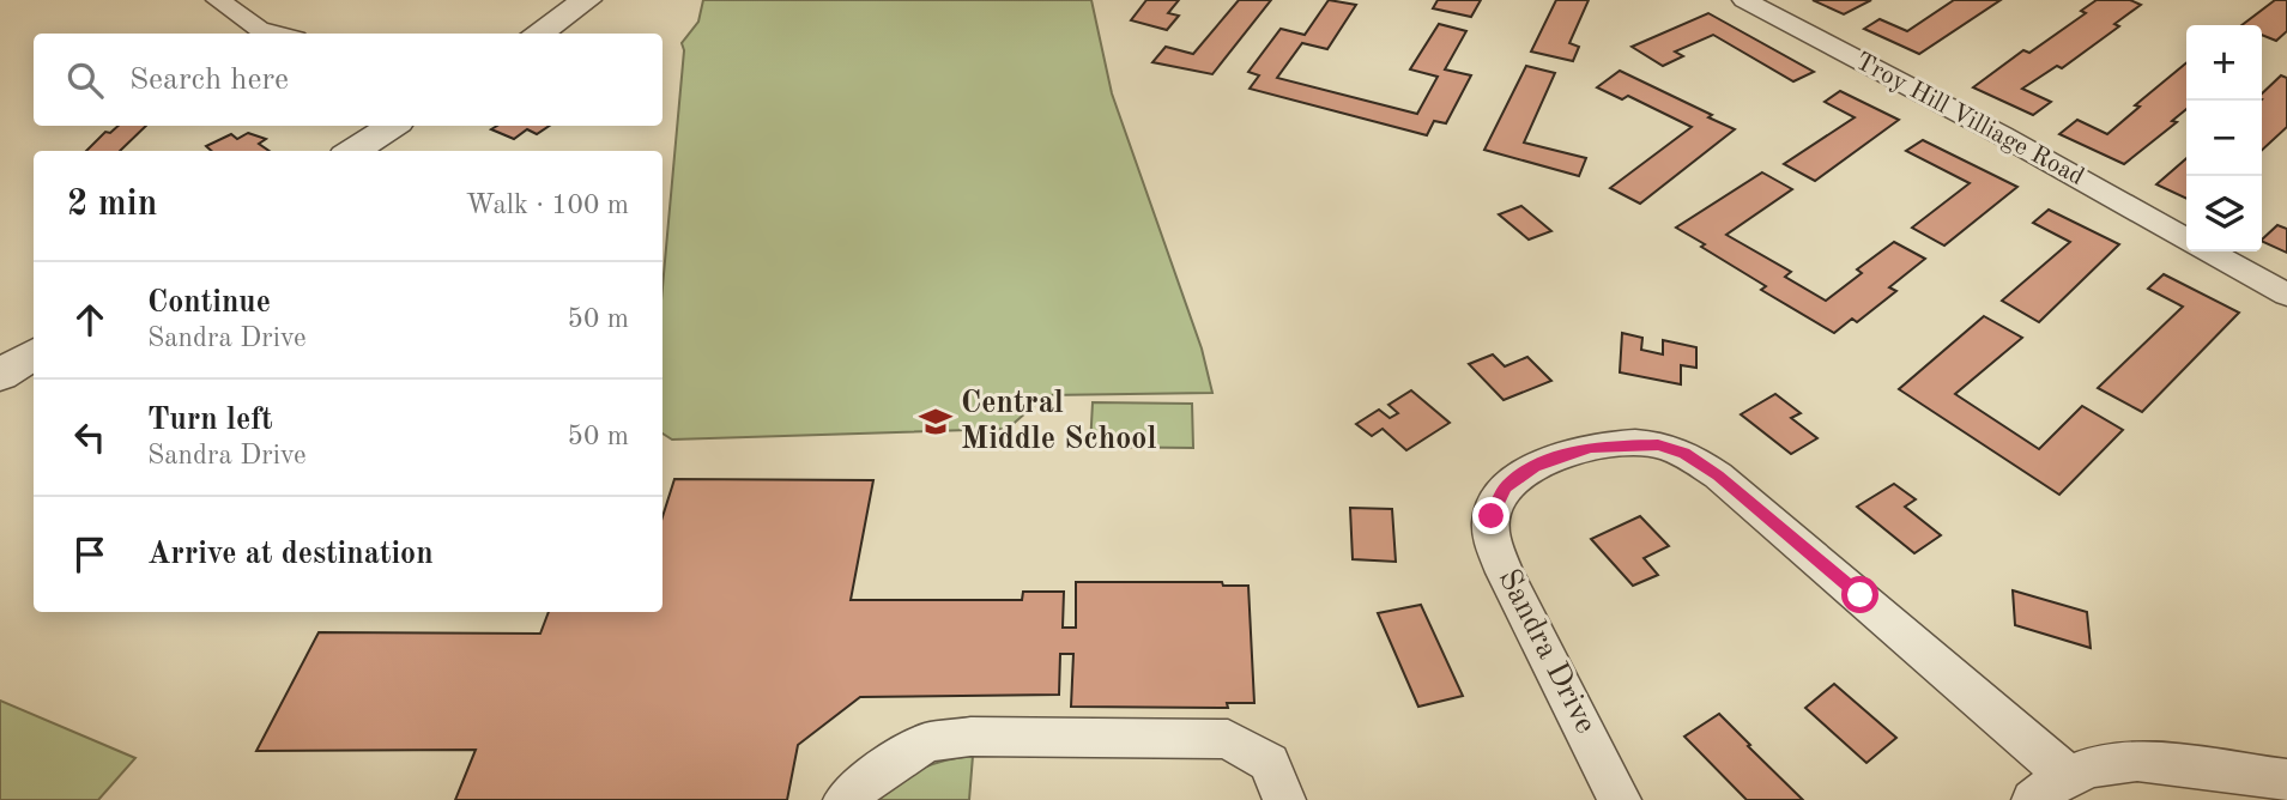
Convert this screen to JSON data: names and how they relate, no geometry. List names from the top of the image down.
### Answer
{
  "streets": {
    "street": ["Troy Hill Villiage Road", "Sandra Drive"]
  },
  "places": {
    "school or university": ["Central Middle School"]
  },
  "page": {
    "map_buttons": ["+", "−"],
    "search": "Search here",
    "heading": ["2 min", "Walk · 100 m"],
    "list": [
      ["Continue", "Sandra Drive", "50 m"],
      ["Turn left", "Sandra Drive", "50 m"],
      "Arrive at destination"
    ]
  }
}
